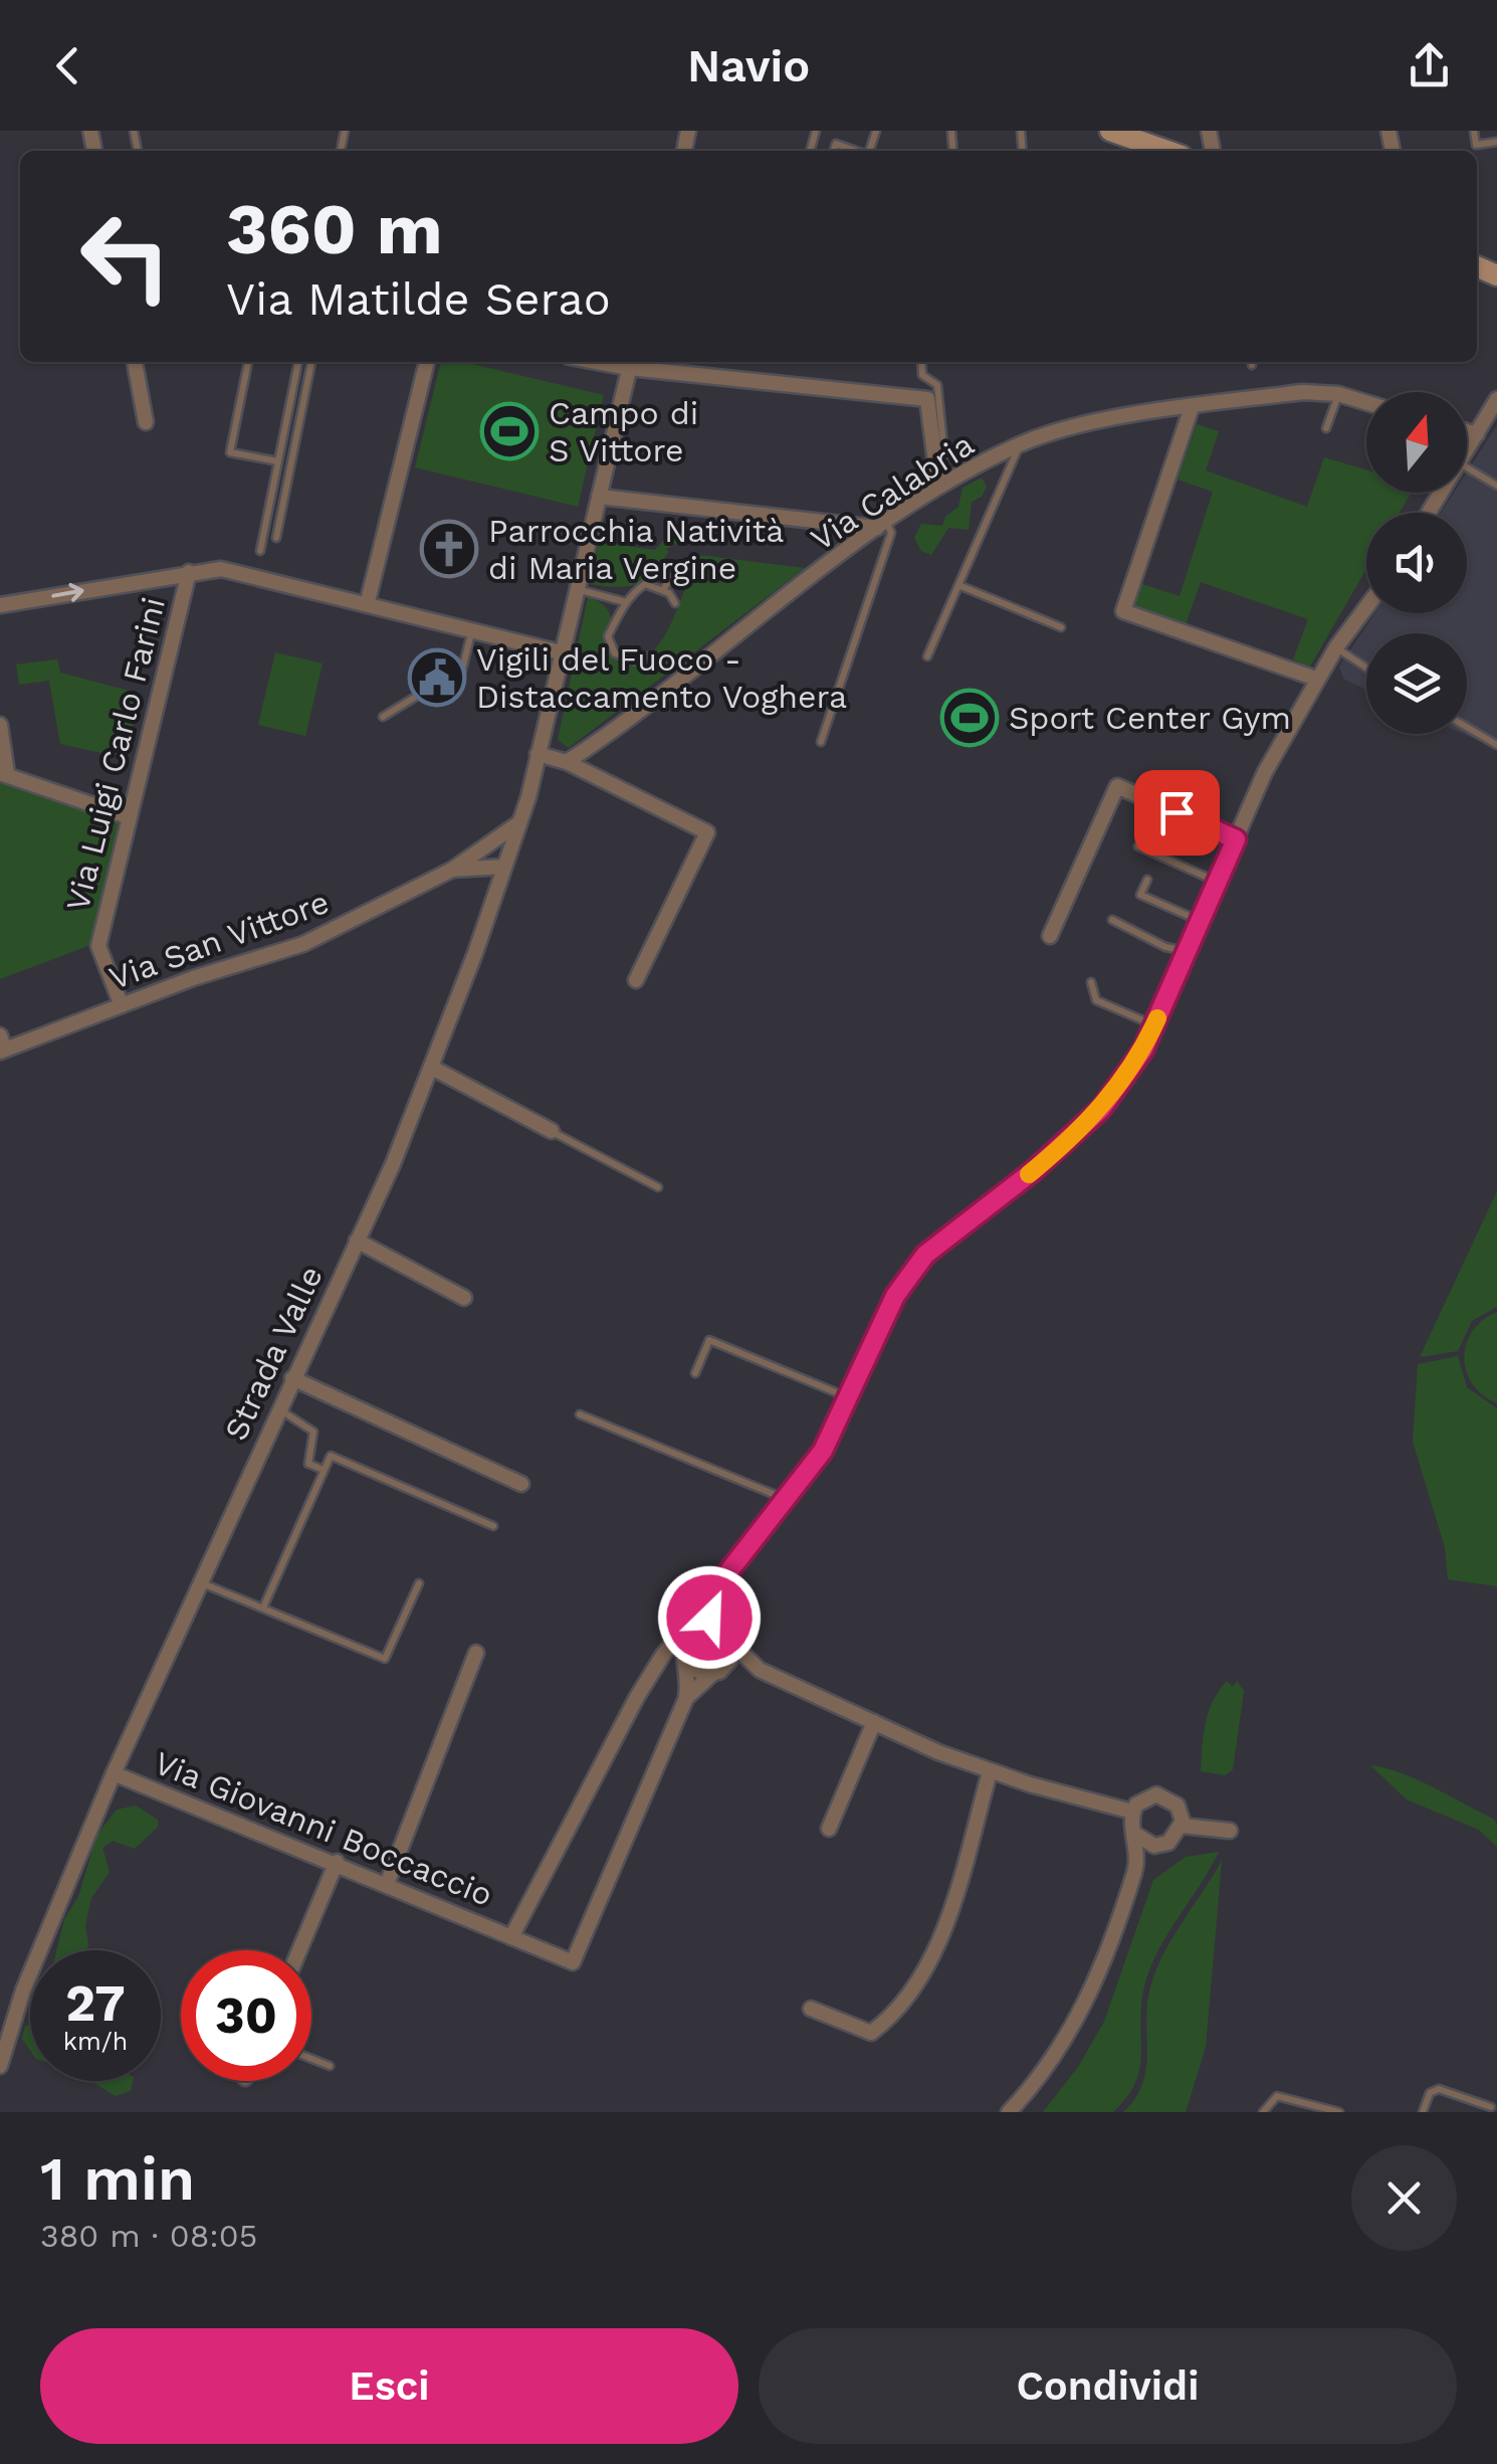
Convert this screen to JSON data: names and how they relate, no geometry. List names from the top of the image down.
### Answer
{
  "streets": {
    "street": [
      "Via Calabria",
      "Via Luigi Carlo Farini",
      "Via San Vittore",
      "Strada Valle",
      "Via Giovanni Boccaccio"
    ]
  },
  "crossings": [
    ["Via Luigi Carlo Farini", "Via San Vittore"],
    ["Via San Vittore", "Strada Valle"],
    ["Strada Valle", "Via Giovanni Boccaccio"]
  ],
  "places": {
    "sports": ["Campo di S Vittore", "Sport Center Gym"],
    "church": ["Parrocchia Natività di Maria Vergine"],
    "public building": ["Vigili del Fuoco - Distaccamento Voghera"]
  },
  "north": "top",
  "page": {
    "header": "Navio",
    "turn": ["360 m", "Via Matilde Serao"],
    "speed": "27 km/h",
    "limit": "30",
    "heading": ["1 min", "380 m · 08:05"],
    "buttons": ["Esci", "Condividi"]
  }
}
